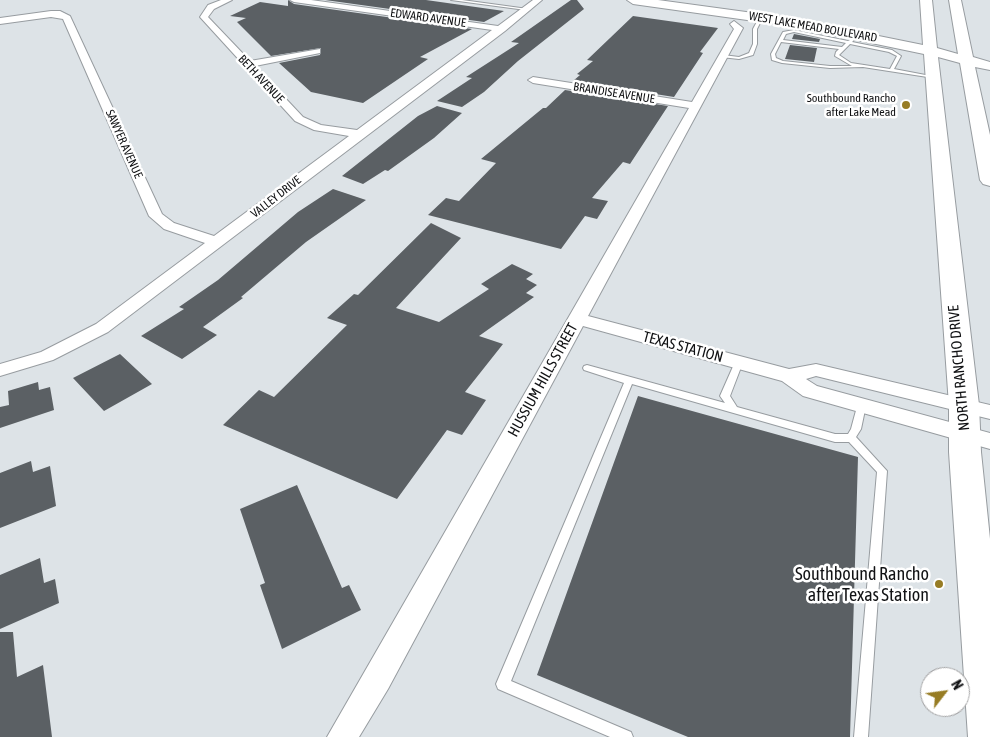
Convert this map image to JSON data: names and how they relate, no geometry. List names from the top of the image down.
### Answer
{
  "streets": {
    "main road": ["WEST LAKE MEAD BOULEVARD", "NORTH RANCHO DRIVE"],
    "street": [
      "EDWARD AVENUE",
      "BETH AVENUE",
      "BRANDISE AVENUE",
      "SAWYER AVENUE",
      "VALLEY DRIVE",
      "TEXAS STATION",
      "HUSSIUM HILLS STREET"
    ]
  },
  "crossings": [
    ["EDWARD AVENUE", "VALLEY DRIVE"],
    ["WEST LAKE MEAD BOULEVARD", "NORTH RANCHO DRIVE"],
    ["BETH AVENUE", "VALLEY DRIVE"],
    ["BRANDISE AVENUE", "HUSSIUM HILLS STREET"],
    ["SAWYER AVENUE", "VALLEY DRIVE"],
    ["TEXAS STATION", "NORTH RANCHO DRIVE"],
    ["TEXAS STATION", "HUSSIUM HILLS STREET"]
  ],
  "places": ["Southbound Rancho after Lake Mead", "Southbound Rancho after Texas Station"],
  "north": "top right"
}
